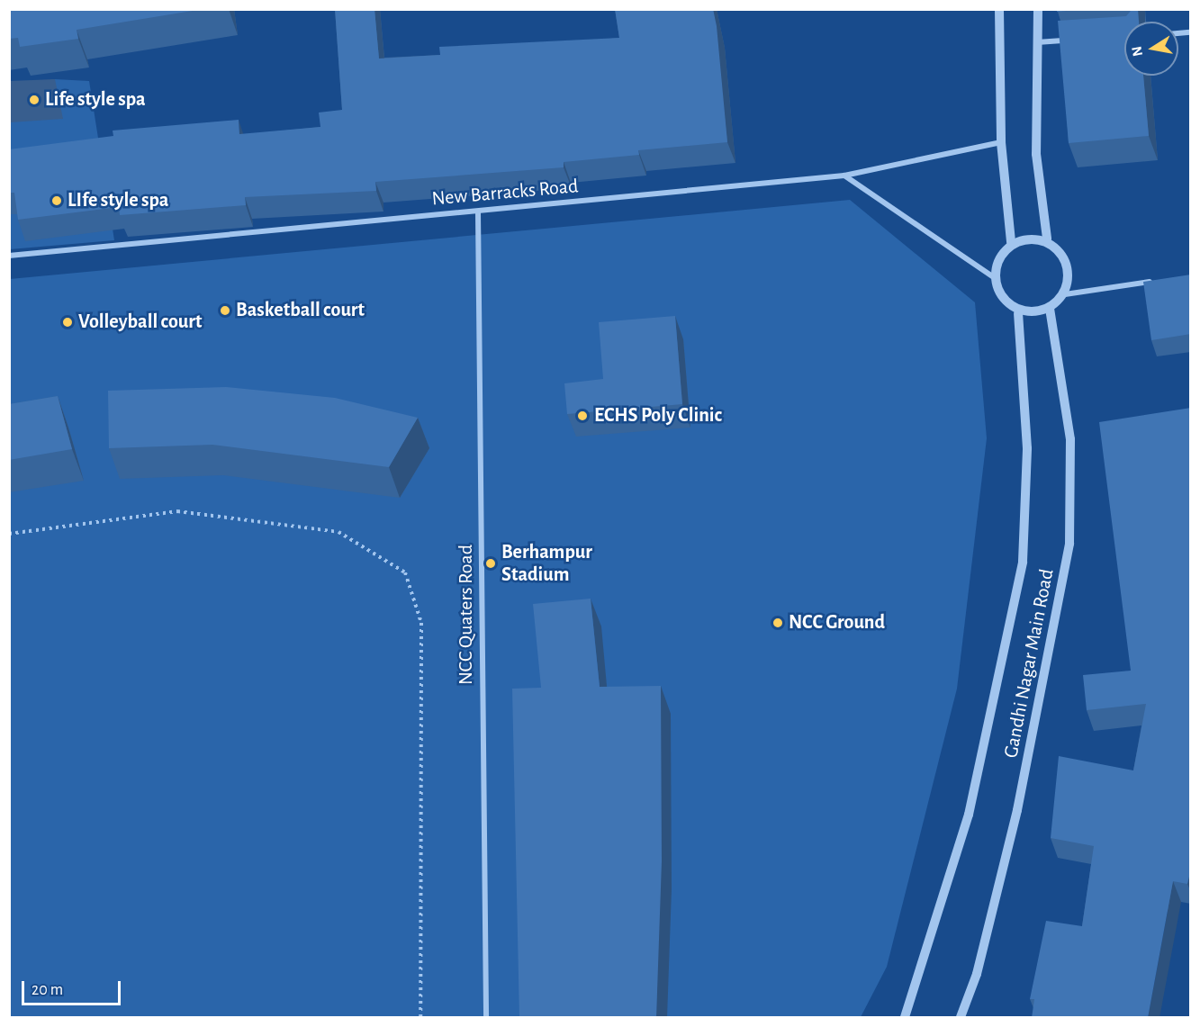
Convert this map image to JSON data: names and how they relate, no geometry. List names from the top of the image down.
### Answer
{
  "streets": {
    "street": ["New Barracks Road", "NCC Quaters Road", "Gandhi Nagar Main Road"]
  },
  "crossings": [
    ["New Barracks Road", "NCC Quaters Road"]
  ],
  "places": [
    "Life style spa",
    "LIfe style spa",
    "Basketball court",
    "Volleyball court",
    "ECHS Poly Clinic",
    "Berhampur Stadium",
    "NCC Ground"
  ],
  "scale_bar": "20 m",
  "north": "left"
}
